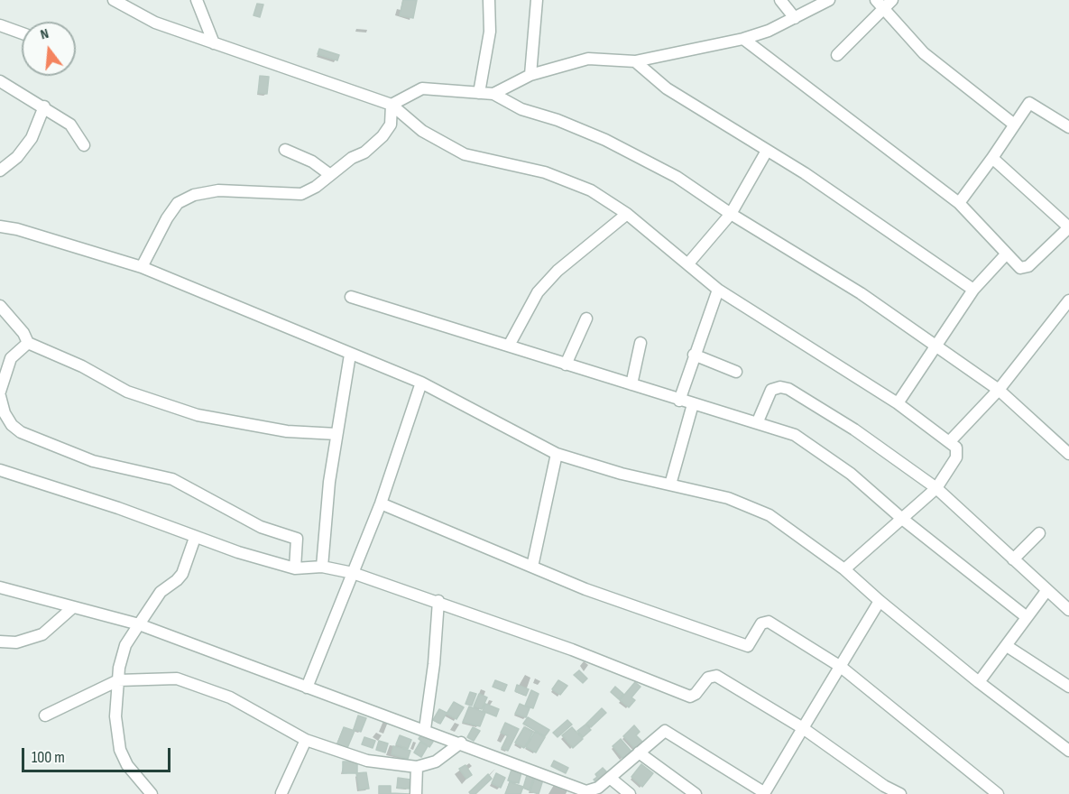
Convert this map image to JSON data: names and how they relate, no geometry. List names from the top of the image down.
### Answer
{
  "scale_bar": "100 m",
  "north": "top"
}
